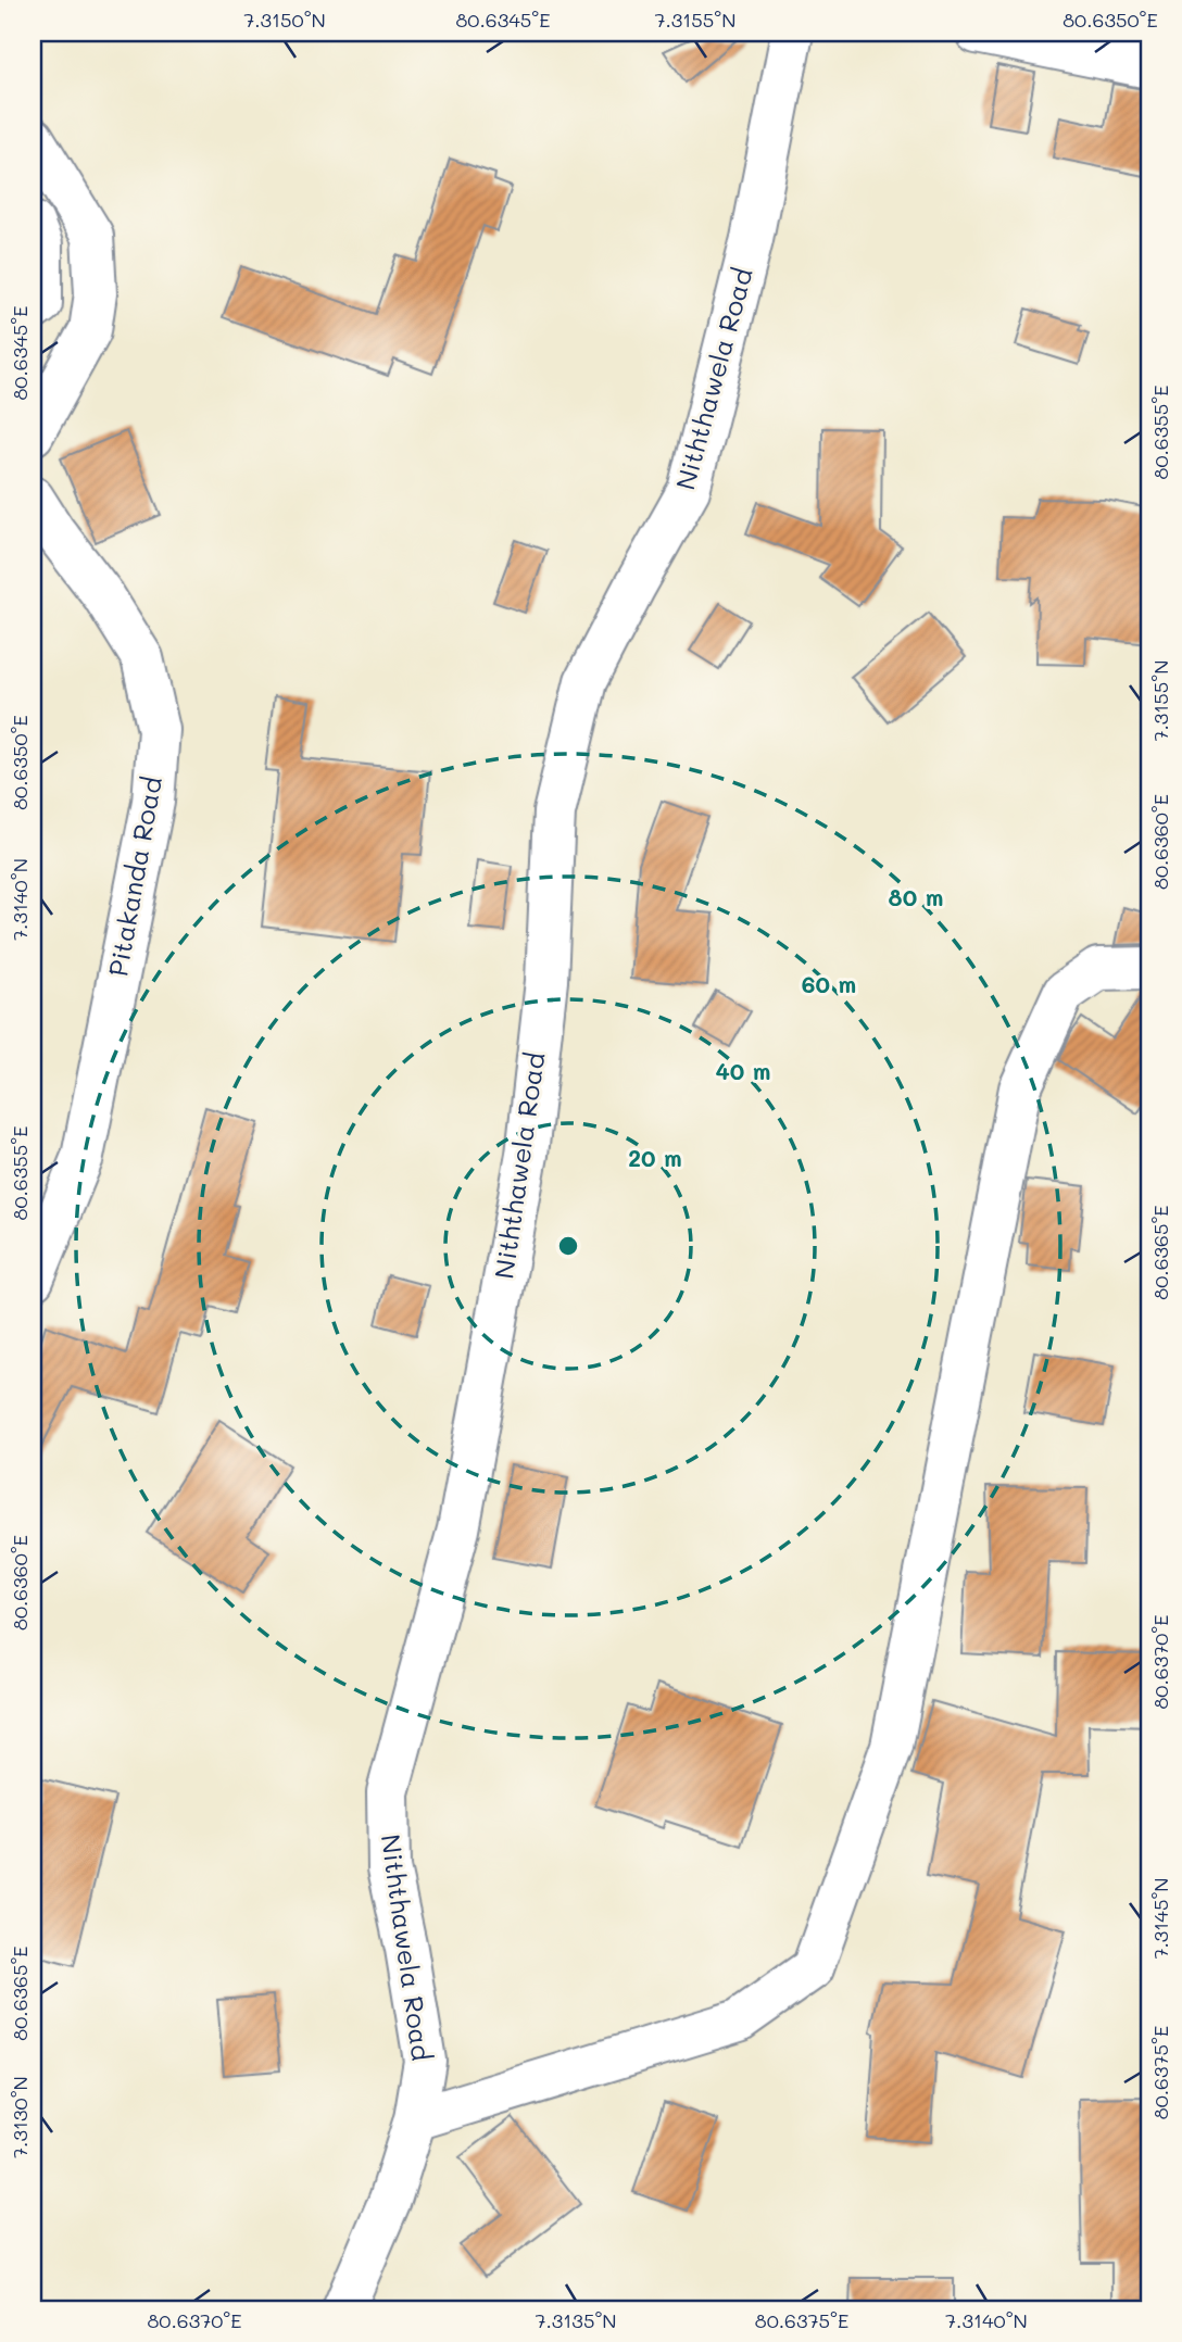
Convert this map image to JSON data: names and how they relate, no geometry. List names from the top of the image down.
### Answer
{
  "streets": {
    "street": ["Niththawela Road", "Pitakanda Road"]
  },
  "coordinates": [
    "7.3150°N",
    "80.6345°E",
    "7.3155°N",
    "80.6350°E",
    "80.6355°E",
    "80.6360°E",
    "7.3140°N",
    "80.6365°E",
    "80.6370°E",
    "7.3145°N",
    "80.6375°E",
    "7.3130°N",
    "7.3135°N"
  ],
  "rings": [
    "80 m",
    "60 m",
    "40 m",
    "20 m"
  ]
}
